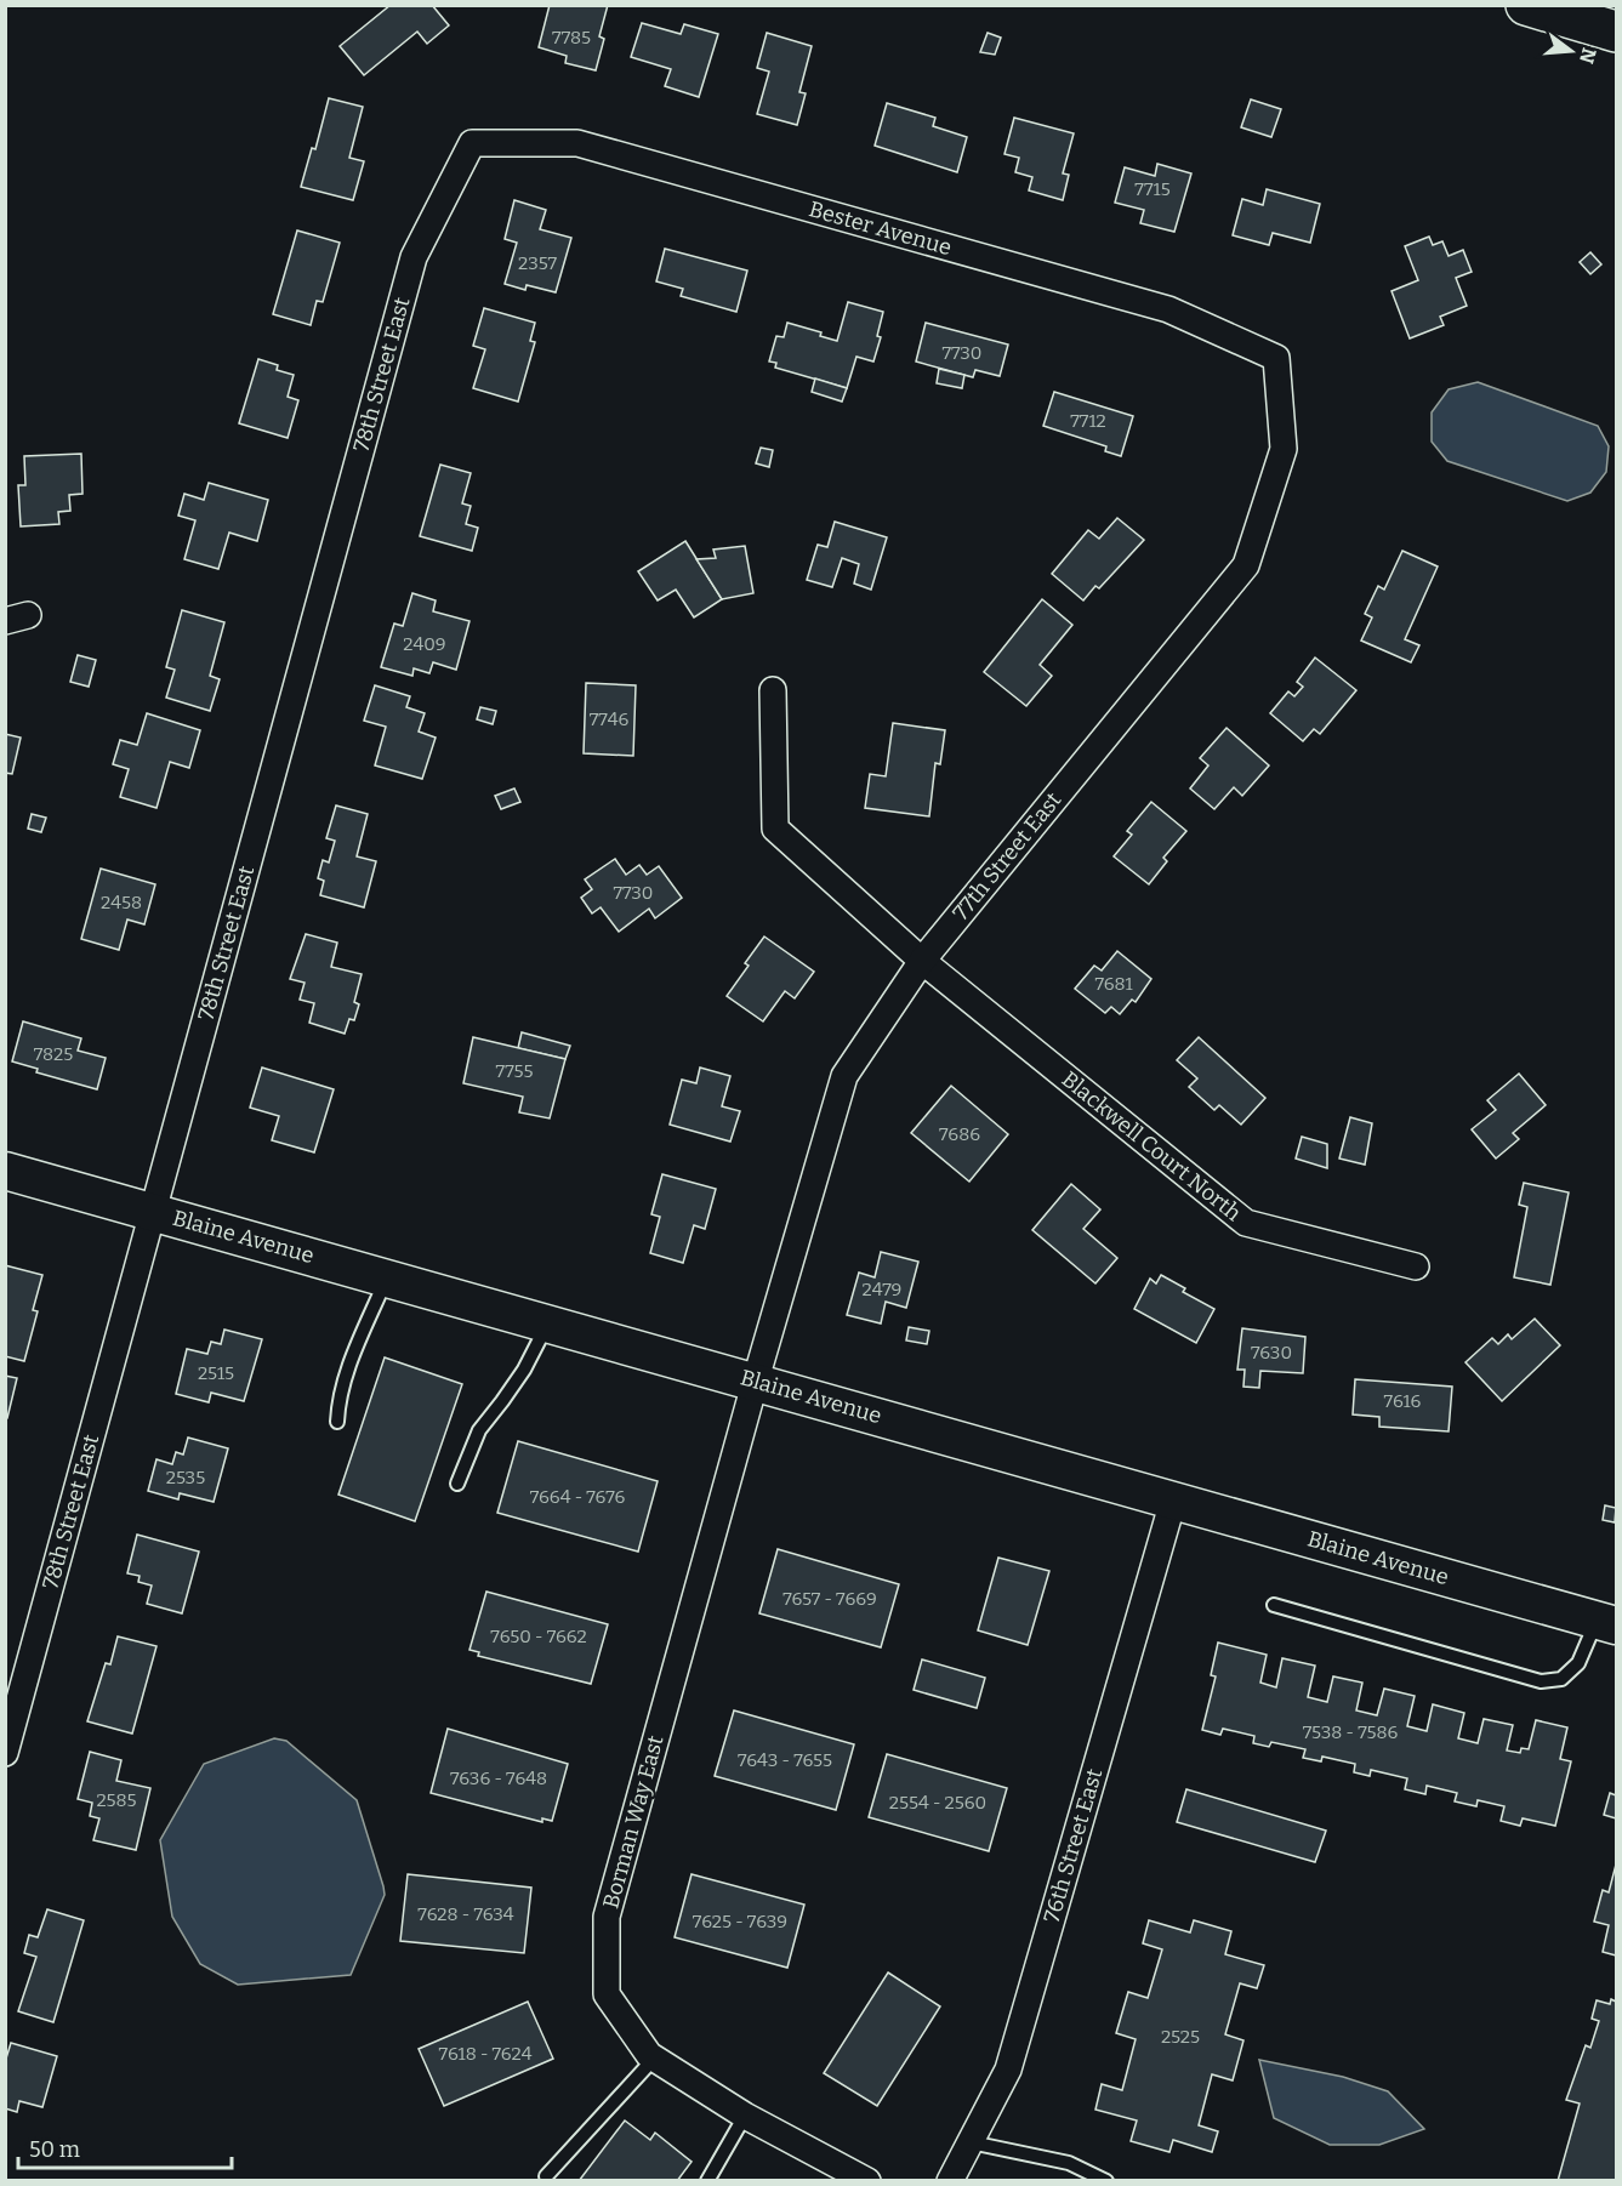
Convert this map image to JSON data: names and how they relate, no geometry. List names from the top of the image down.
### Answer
{
  "streets": {
    "street": [
      "Bester Avenue",
      "78th Street East",
      "77th Street East",
      "Blackwell Court North",
      "Blaine Avenue",
      "Borman Way East",
      "76th Street East"
    ]
  },
  "crossings": [
    ["Bester Avenue", "78th Street East"],
    ["Bester Avenue", "77th Street East"],
    ["78th Street East", "Blaine Avenue"],
    ["77th Street East", "Blackwell Court North"],
    ["77th Street East", "Blaine Avenue"],
    ["77th Street East", "Borman Way East"],
    ["Blaine Avenue", "Borman Way East"],
    ["Blaine Avenue", "76th Street East"]
  ],
  "house_numbers": [
    "7785",
    "7715",
    "2357",
    "7730",
    "7712",
    "2409",
    "7746",
    "7730",
    "2458",
    "7681",
    "7825",
    "7755",
    "7686",
    "2479",
    "7630",
    "2515",
    "7616",
    "2535",
    "7664 - 7676",
    "7657 - 7669",
    "7650 - 7662",
    "7538 - 7586",
    "7643 - 7655",
    "7636 - 7648",
    "2585",
    "2554 - 2560",
    "7628 - 7634",
    "7625 - 7639",
    "2525",
    "7618 - 7624"
  ],
  "scale_bar": "50 m",
  "north": "right"
}
